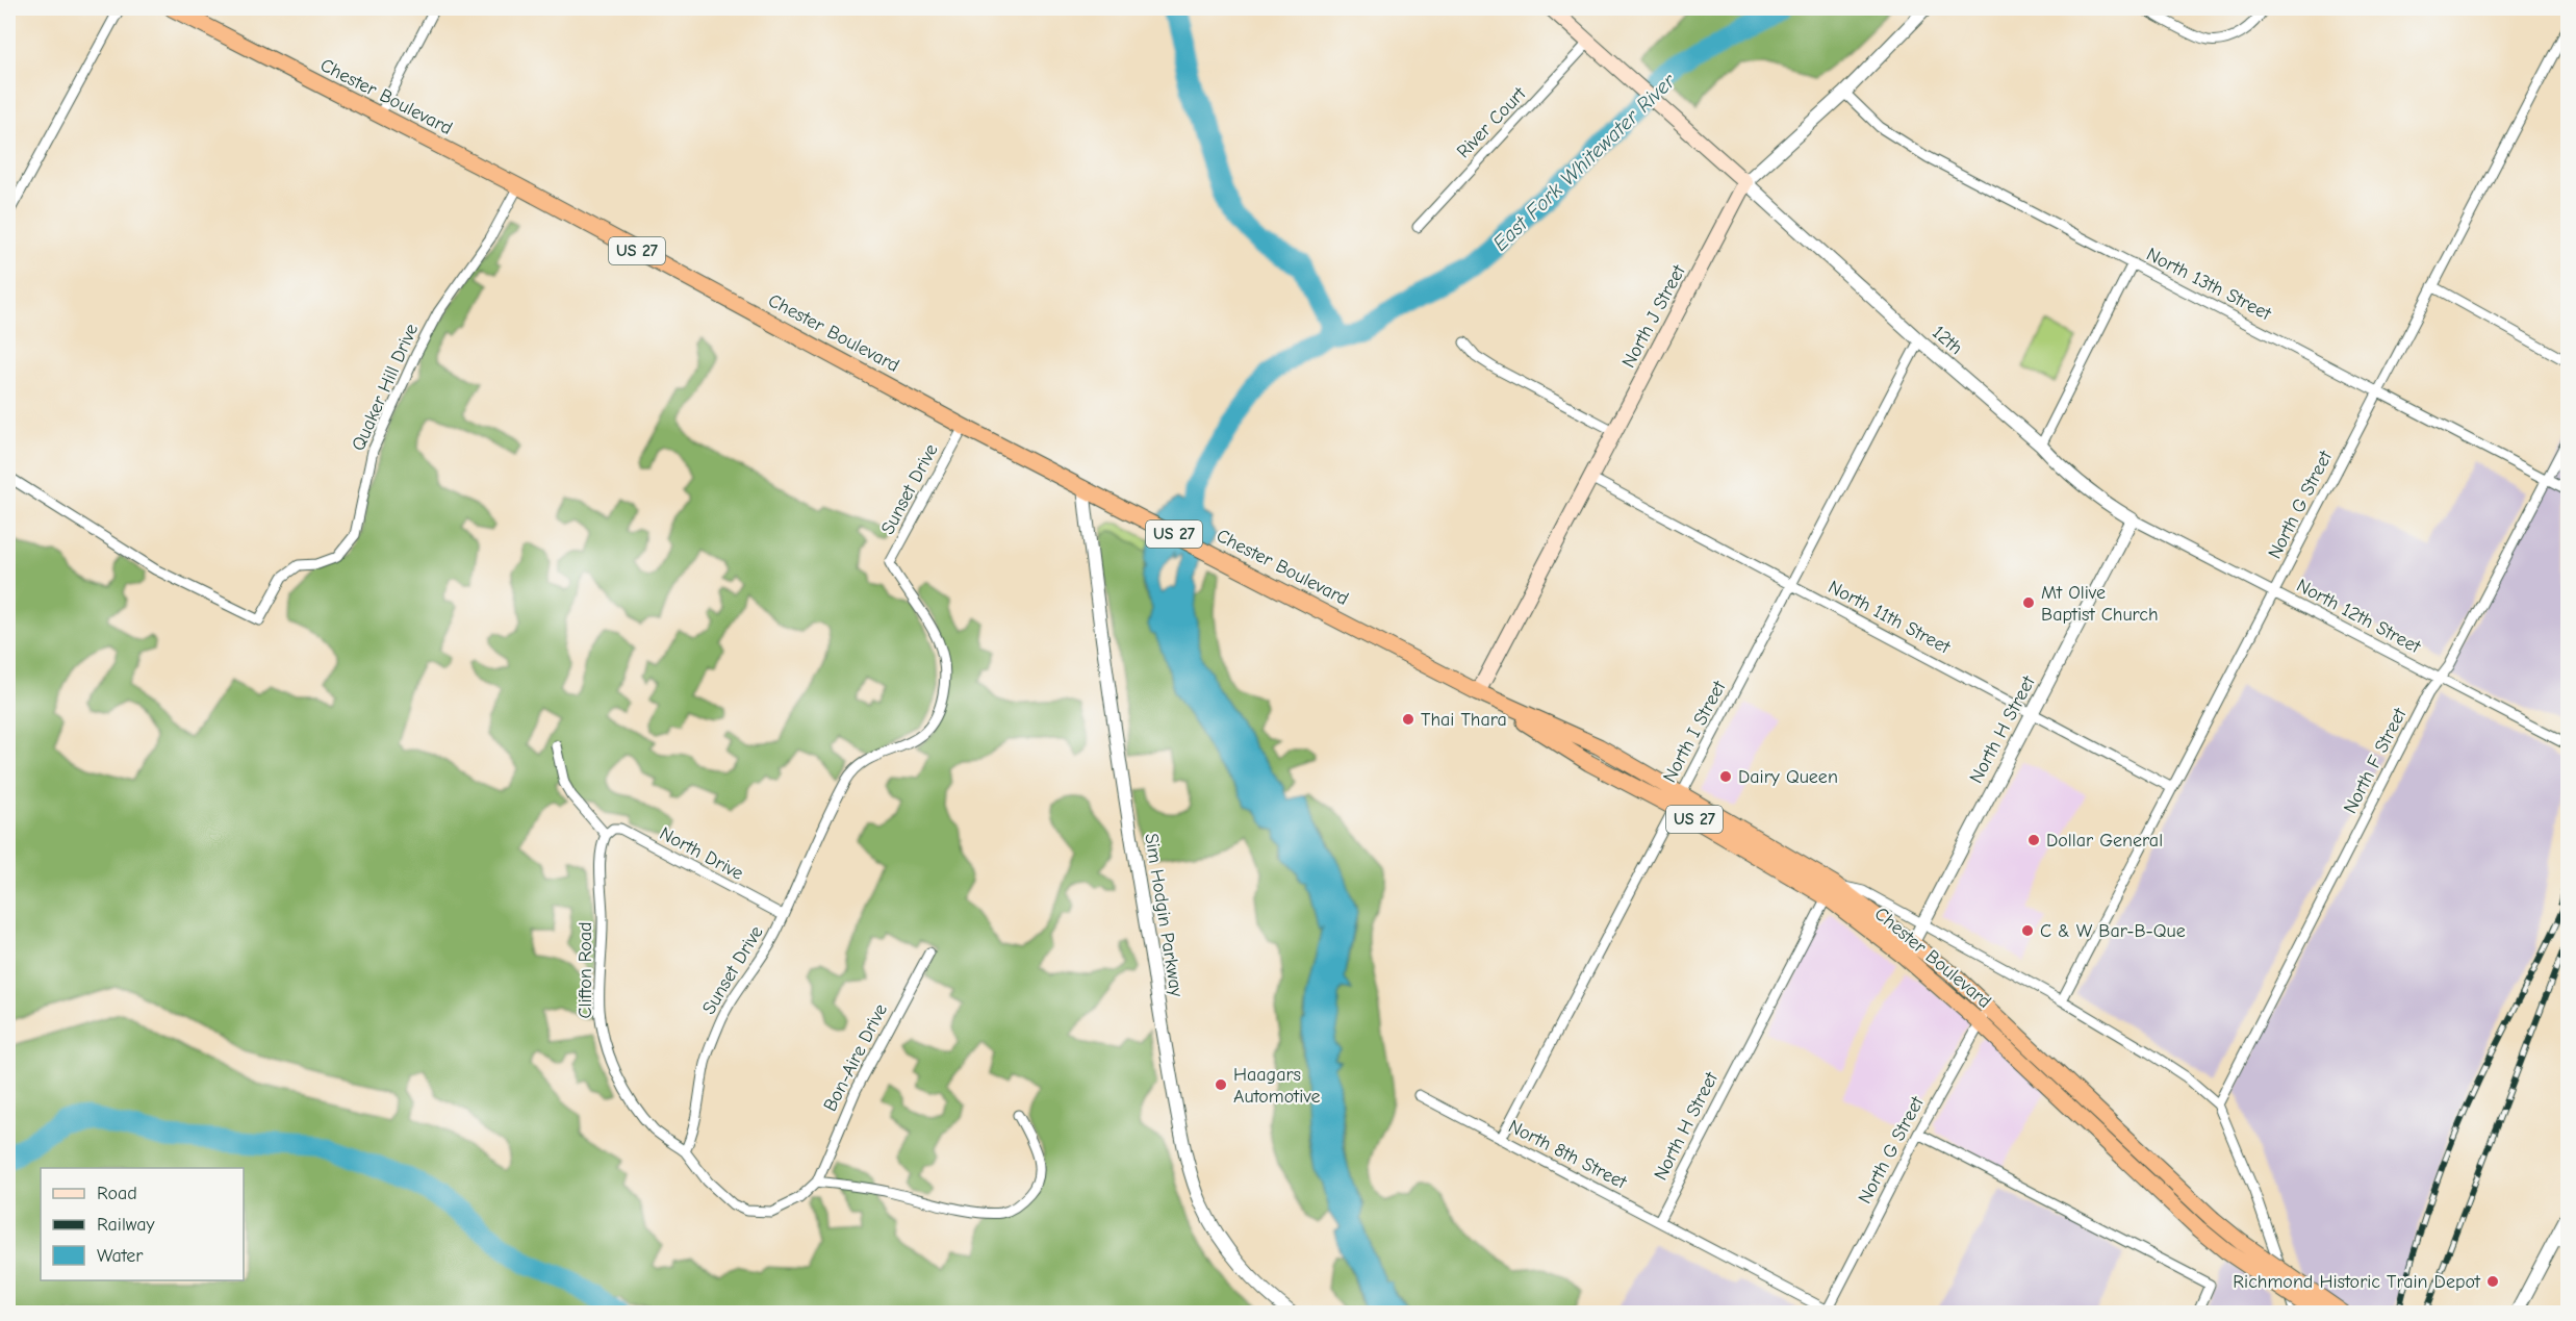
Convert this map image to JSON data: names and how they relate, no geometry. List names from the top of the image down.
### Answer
{
  "streets": {
    "highway": ["Chester Boulevard", "US 27"],
    "main road": ["North J Street"],
    "street": [
      "River Court",
      "North 13th Street",
      "12th",
      "Quaker Hill Drive",
      "Sunset Drive",
      "North G Street",
      "North 12th Street",
      "North 11th Street",
      "North H Street",
      "North I Street",
      "North F Street",
      "North Drive",
      "Sim Hodgin Parkway",
      "Clifton Road",
      "Bon-Aire Drive",
      "North 8th Street"
    ]
  },
  "crossings": [
    ["Chester Boulevard", "North J Street"],
    ["Chester Boulevard", "Quaker Hill Drive"],
    ["Chester Boulevard", "Sunset Drive"],
    ["Chester Boulevard", "North G Street"],
    ["Chester Boulevard", "North H Street"],
    ["Chester Boulevard", "North I Street"],
    ["Chester Boulevard", "North F Street"],
    ["Chester Boulevard", "Sim Hodgin Parkway"],
    ["North 13th Street", "North J Street"],
    ["North 13th Street", "North G Street"],
    ["North 13th Street", "North F Street"],
    ["North J Street", "12th"],
    ["North J Street", "North 11th Street"],
    ["12th", "North 12th Street"],
    ["12th", "North H Street"],
    ["12th", "North I Street"],
    ["Sunset Drive", "North Drive"],
    ["Sunset Drive", "Clifton Road"],
    ["North G Street", "North 12th Street"],
    ["North G Street", "North 11th Street"],
    ["North G Street", "North 8th Street"],
    ["North 12th Street", "North H Street"],
    ["North 12th Street", "North F Street"],
    ["North 11th Street", "North H Street"],
    ["North 11th Street", "North I Street"],
    ["North H Street", "North 8th Street"],
    ["North I Street", "North 8th Street"],
    ["North Drive", "Clifton Road"]
  ],
  "water": ["East Fork Whitewater River"],
  "places": [
    "Mt Olive Baptist Church",
    "Thai Thara",
    "Dairy Queen",
    "Dollar General",
    "C & W Bar-B-Que",
    "Haagars Automotive",
    "Richmond Historic Train Depot"
  ],
  "legend": ["Road", "Railway", "Water"]
}
